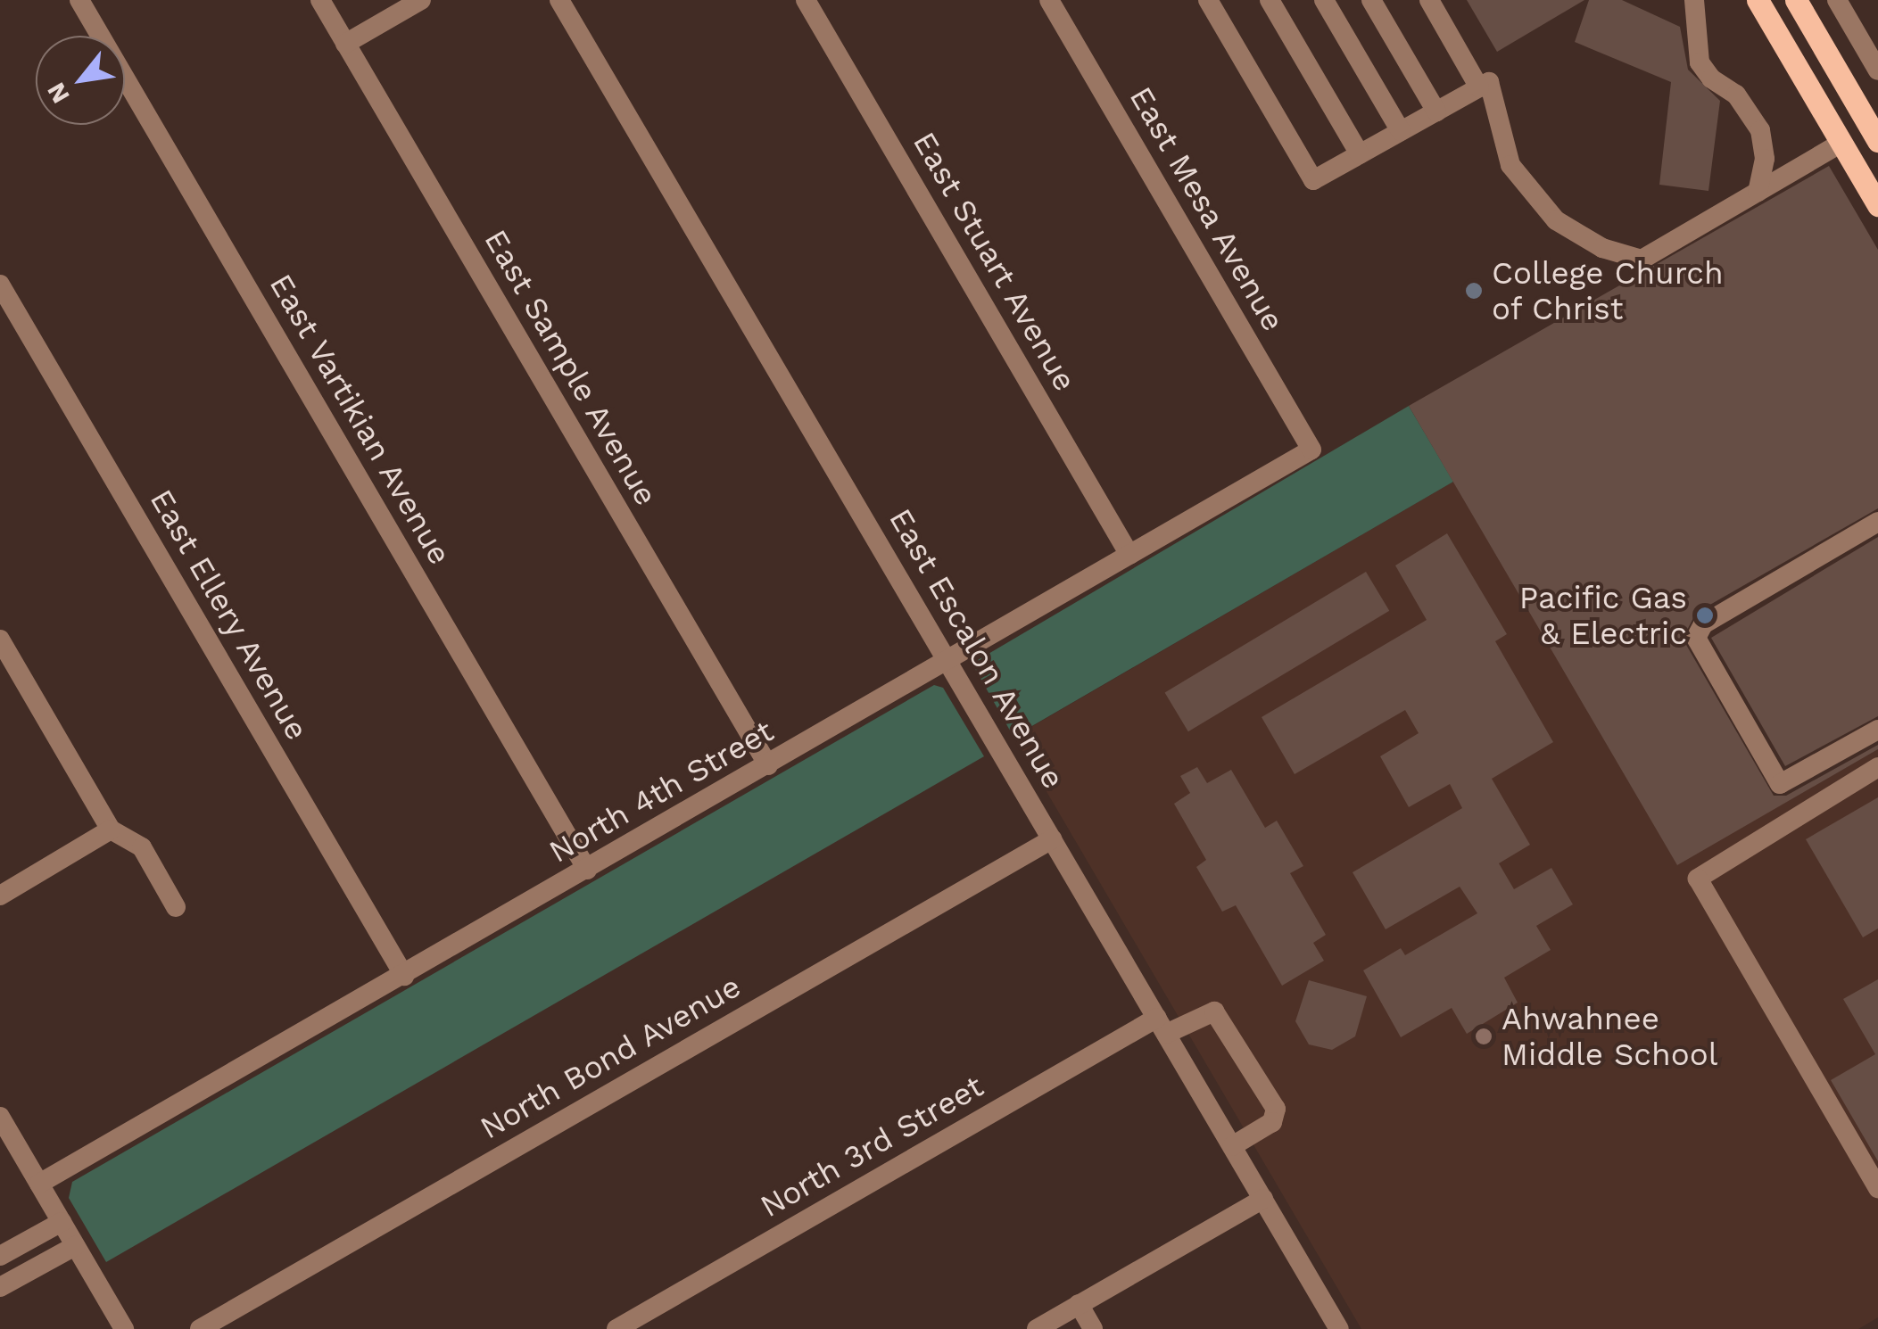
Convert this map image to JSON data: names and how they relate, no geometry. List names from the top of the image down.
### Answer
{
  "streets": {
    "street": [
      "East Mesa Avenue",
      "East Stuart Avenue",
      "East Sample Avenue",
      "East Vartikian Avenue",
      "East Ellery Avenue",
      "East Escalon Avenue",
      "North 4th Street",
      "North Bond Avenue",
      "North 3rd Street"
    ]
  },
  "crossings": [
    ["East Mesa Avenue", "North 4th Street"],
    ["East Stuart Avenue", "North 4th Street"],
    ["East Sample Avenue", "North 4th Street"],
    ["East Vartikian Avenue", "North 4th Street"],
    ["East Ellery Avenue", "North 4th Street"],
    ["East Escalon Avenue", "North 4th Street"],
    ["East Escalon Avenue", "North Bond Avenue"],
    ["East Escalon Avenue", "North 3rd Street"]
  ],
  "places": ["College Church of Christ", "Pacific Gas & Electric", "Ahwahnee Middle School"],
  "north": "bottom left"
}
